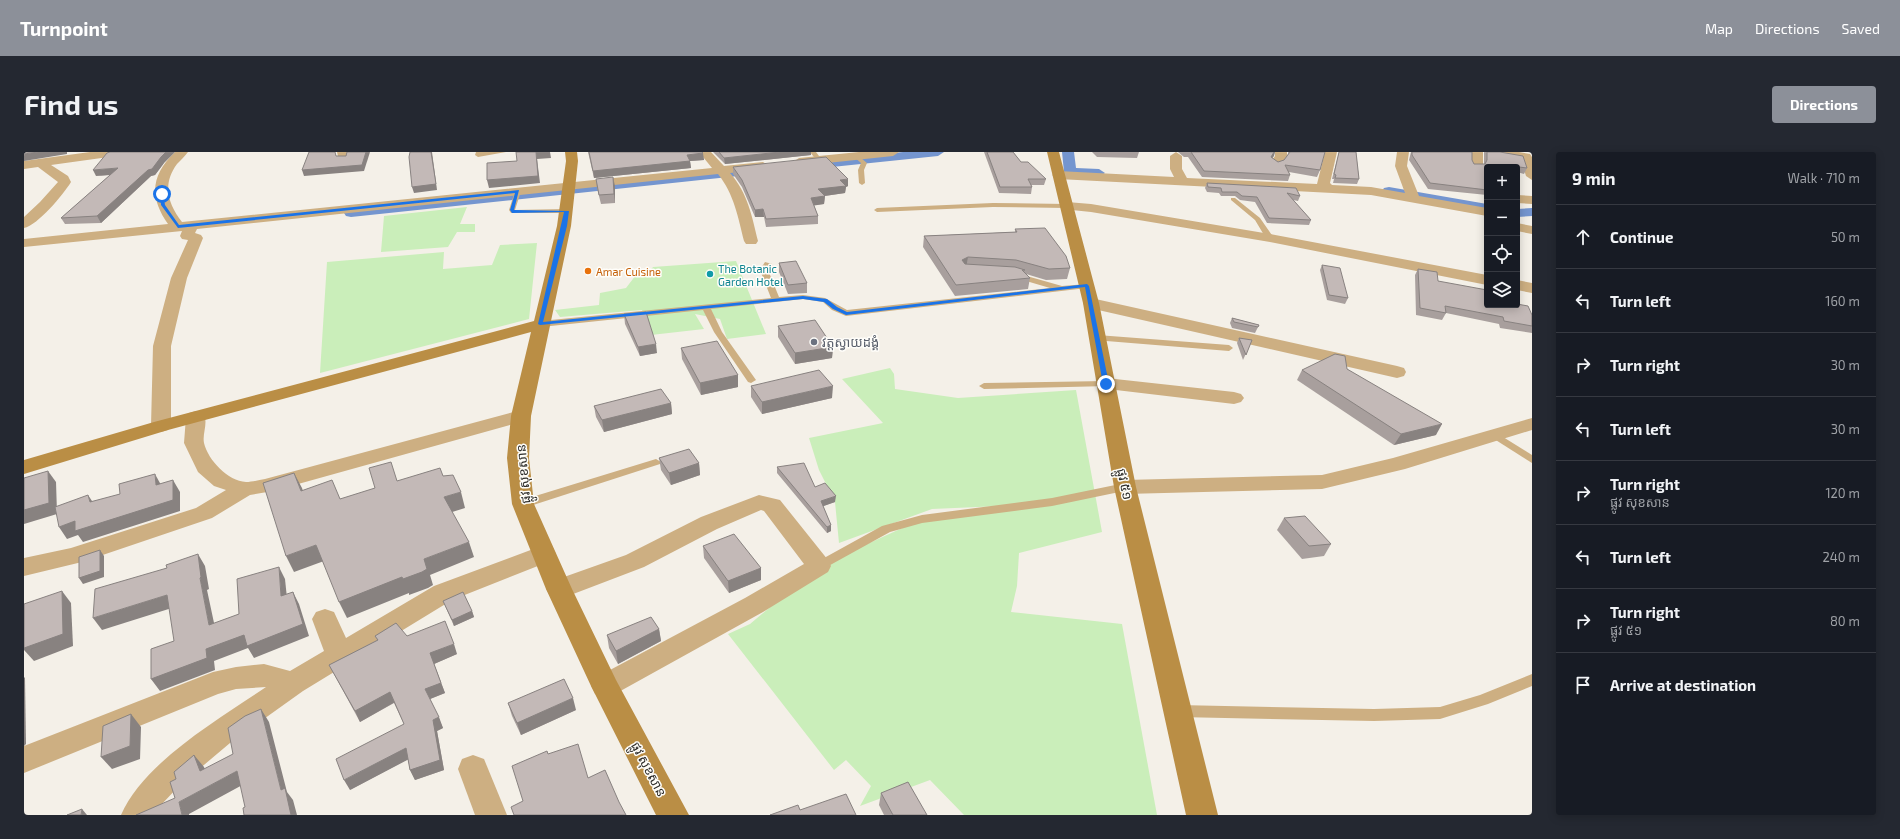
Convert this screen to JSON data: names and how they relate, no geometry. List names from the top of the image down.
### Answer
{
  "streets": {
    "street": ["ផ្លូវ សុខសាន", "ផ្លូវ ៥១"]
  },
  "places": ["Amar Cuisine", "The Botanic Garden Hotel", "វត្តស្វាយដង្គំ"],
  "page": {
    "header": "Turnpoint",
    "nav": ["Map", "Directions", "Saved"],
    "buttons": "Directions",
    "title": "Find us",
    "heading": ["9 min", "Walk · 710 m"],
    "map_buttons": ["+", "−"],
    "list": [
      ["Continue", "50 m"],
      ["Turn left", "160 m"],
      ["Turn right", "30 m"],
      ["Turn left", "30 m"],
      ["Turn right", "ផ្លូវ សុខសាន", "120 m"],
      ["Turn left", "240 m"],
      ["Turn right", "ផ្លូវ ៥១", "80 m"],
      "Arrive at destination"
    ]
  }
}
